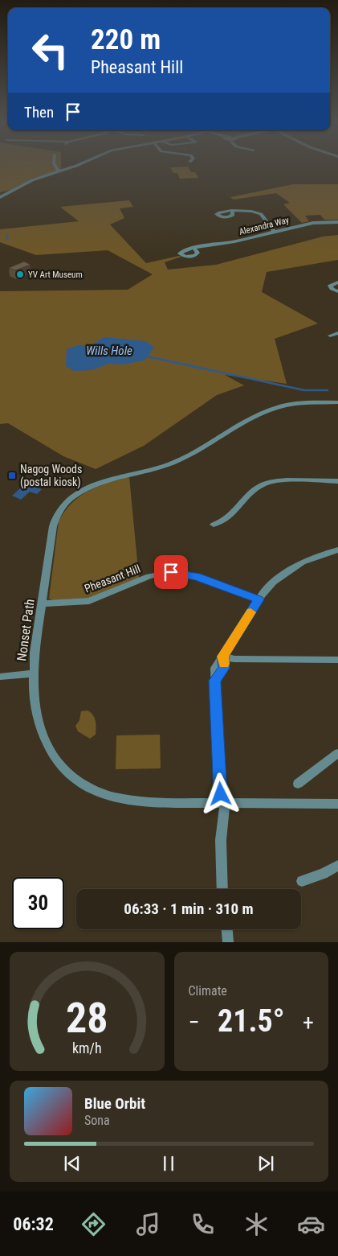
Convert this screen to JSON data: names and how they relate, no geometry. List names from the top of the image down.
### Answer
{
  "streets": {
    "street": ["Alexandra Way", "Pheasant Hill", "Nonset Path"]
  },
  "crossings": [
    ["Pheasant Hill", "Nonset Path"]
  ],
  "water": ["Wills Hole"],
  "places": {
    "other": ["YV Art Museum"],
    "transit": ["Nagog Woods (postal kiosk)"]
  },
  "page": {
    "turn": ["220 m", "Pheasant Hill"],
    "then": "Then",
    "limit": "30",
    "trip": "06:33 · 1 min · 310 m",
    "tile": "Climate",
    "heat": ["−", "21.5°", "+"],
    "song": ["Blue Orbit", "Sona"],
    "tabs": "06:32",
    "gauge": ["28", "km/h"]
  }
}
